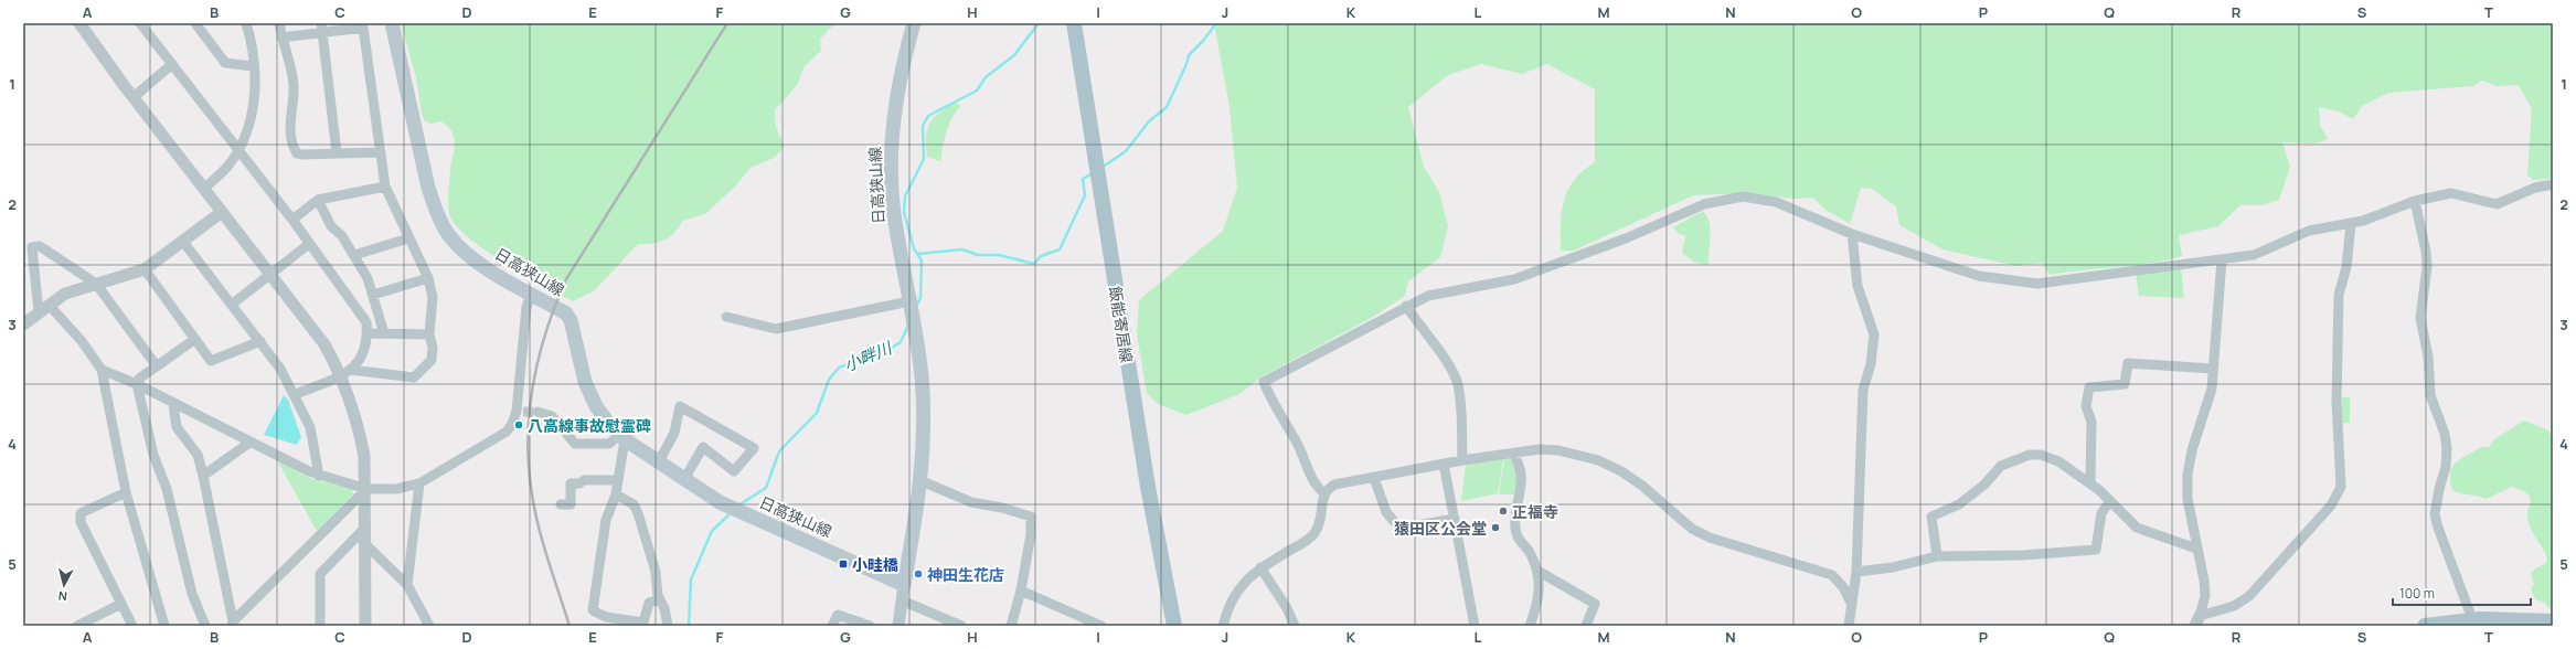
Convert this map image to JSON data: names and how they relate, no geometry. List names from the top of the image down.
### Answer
{
  "streets": {
    "main road": ["日高狭山線", "飯能寄居線"]
  },
  "water": ["小畔川"],
  "places": {
    "other": [
      "八高線事故慰霊碑",
      "正福寺",
      "猿田区公会堂",
      "神田生花店"
    ],
    "transit": ["小畦橋"]
  },
  "scale_bar": "100 m",
  "north": "bottom",
  "grid": {
    "columns": [
      "A",
      "B",
      "C",
      "D",
      "E",
      "F",
      "G",
      "H",
      "I",
      "J",
      "K",
      "L",
      "M",
      "N",
      "O",
      "P",
      "Q",
      "R",
      "S",
      "T"
    ],
    "rows": [
      "1",
      "2",
      "3",
      "4",
      "5"
    ]
  }
}
